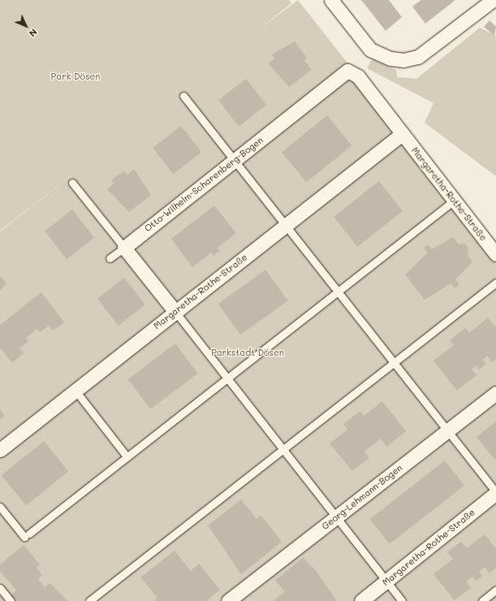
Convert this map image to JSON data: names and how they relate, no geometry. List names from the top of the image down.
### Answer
{
  "streets": {
    "street": ["Otto-Wilhelm-Scharenberg-Bogen", "Margaretha-Rothe-Straße", "Georg-Lehmann-Bogen"]
  },
  "crossings": [
    ["Otto-Wilhelm-Scharenberg-Bogen", "Margaretha-Rothe-Straße"]
  ],
  "parks": ["Park Dösen", "Parkstadt Dösen"],
  "north": "bottom right"
}
